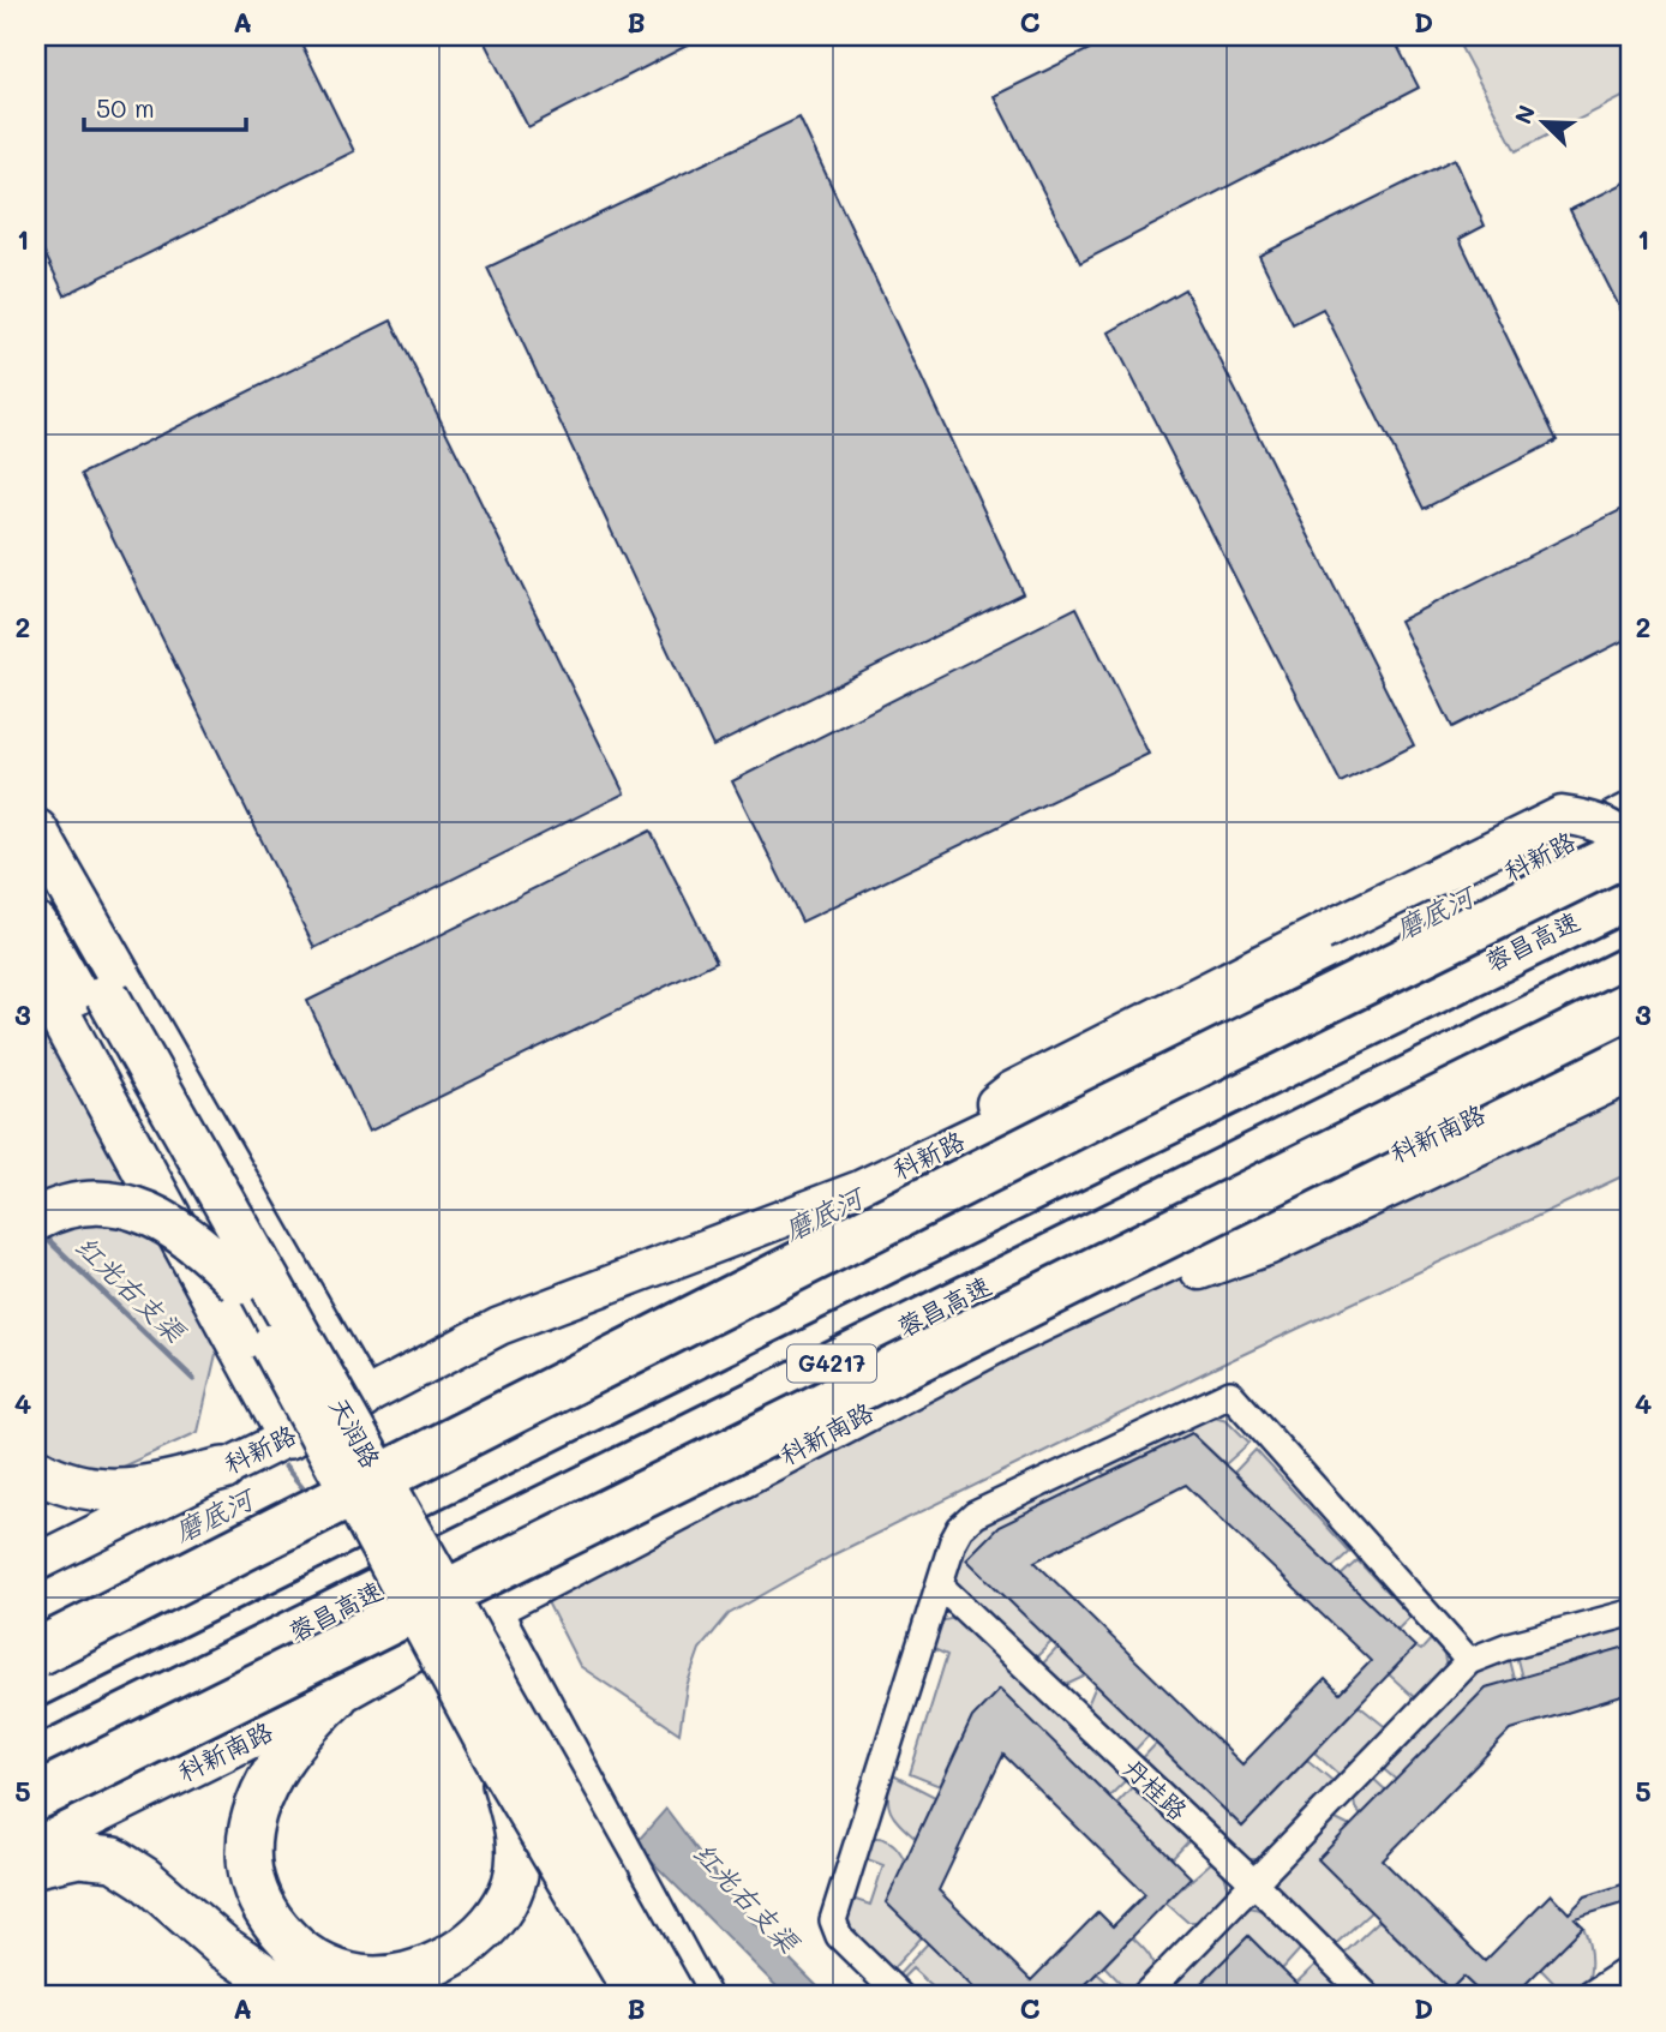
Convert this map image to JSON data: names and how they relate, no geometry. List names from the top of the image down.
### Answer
{
  "streets": {
    "highway": ["蓉昌高速", "G4217"],
    "main road": ["科新路", "科新南路", "天润路"],
    "street": ["丹桂路"]
  },
  "water": ["磨底河", "红光右支渠"],
  "scale_bar": "50 m",
  "north": "top left",
  "grid": {
    "columns": [
      "A",
      "B",
      "C",
      "D"
    ],
    "rows": [
      "1",
      "2",
      "3",
      "4",
      "5"
    ]
  }
}
